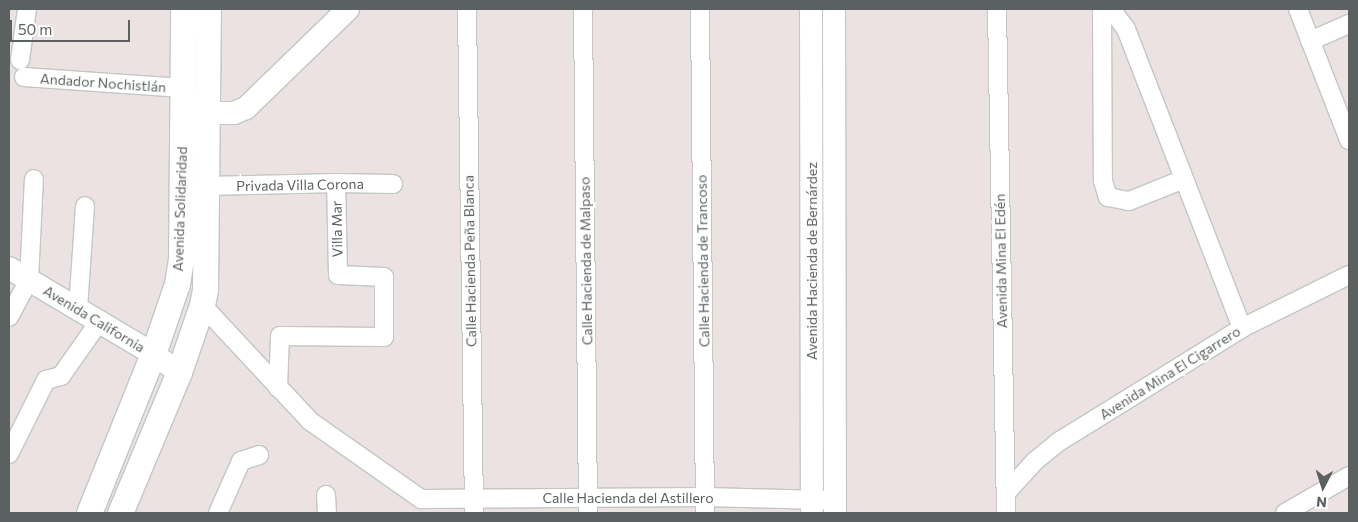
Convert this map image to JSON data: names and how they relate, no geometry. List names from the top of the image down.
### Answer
{
  "streets": {
    "main road": ["Avenida Solidaridad"],
    "street": [
      "Andador Nochistlán",
      "Privada Villa Corona",
      "Villa Mar",
      "Calle Hacienda Peña Blanca",
      "Calle Hacienda de Malpaso",
      "Calle Hacienda de Trancoso",
      "Avenida Hacienda de Bernárdez",
      "Avenida Mina El Edén",
      "Avenida California",
      "Avenida Mina El Cigarrero",
      "Calle Hacienda del Astillero"
    ]
  },
  "crossings": [
    ["Andador Nochistlán", "Avenida Solidaridad"],
    ["Privada Villa Corona", "Avenida Solidaridad"],
    ["Privada Villa Corona", "Villa Mar"],
    ["Avenida Solidaridad", "Avenida California"],
    ["Villa Mar", "Calle Hacienda del Astillero"],
    ["Calle Hacienda Peña Blanca", "Calle Hacienda del Astillero"],
    ["Calle Hacienda de Malpaso", "Calle Hacienda del Astillero"],
    ["Calle Hacienda de Trancoso", "Calle Hacienda del Astillero"],
    ["Avenida Hacienda de Bernárdez", "Calle Hacienda del Astillero"],
    ["Avenida Mina El Edén", "Avenida Mina El Cigarrero"]
  ],
  "scale_bar": "50 m",
  "north": "bottom"
}
